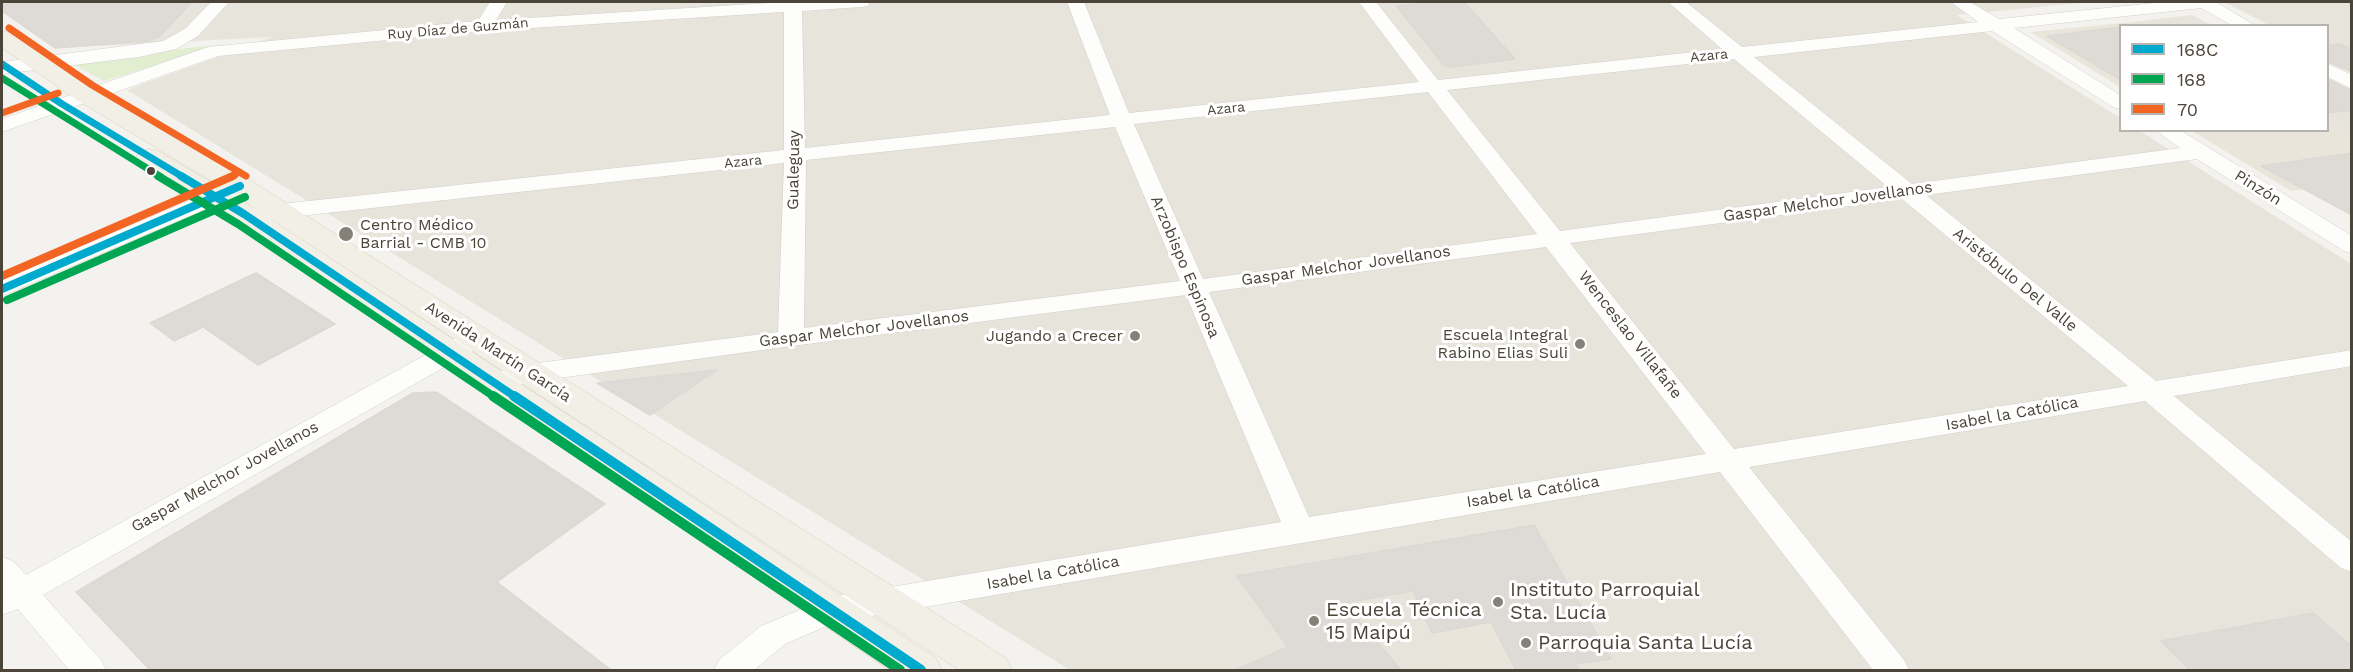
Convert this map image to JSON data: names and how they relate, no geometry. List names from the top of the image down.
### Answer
{
  "streets": {
    "main road": ["Avenida Martín García"],
    "street": [
      "Ruy Díaz de Guzmán",
      "Azara",
      "Gualeguay",
      "Pinzón",
      "Gaspar Melchor Jovellanos",
      "Arzobispo Espinosa",
      "Aristóbulo Del Valle",
      "Wenceslao Villafañe",
      "Isabel la Católica"
    ]
  },
  "crossings": [
    ["Ruy Díaz de Guzmán", "Gualeguay"],
    ["Ruy Díaz de Guzmán", "Avenida Martín García"],
    ["Azara", "Gualeguay"],
    ["Azara", "Arzobispo Espinosa"],
    ["Azara", "Aristóbulo Del Valle"],
    ["Azara", "Wenceslao Villafañe"],
    ["Azara", "Avenida Martín García"],
    ["Gualeguay", "Gaspar Melchor Jovellanos"],
    ["Pinzón", "Gaspar Melchor Jovellanos"],
    ["Gaspar Melchor Jovellanos", "Arzobispo Espinosa"],
    ["Gaspar Melchor Jovellanos", "Aristóbulo Del Valle"],
    ["Gaspar Melchor Jovellanos", "Wenceslao Villafañe"],
    ["Gaspar Melchor Jovellanos", "Avenida Martín García"],
    ["Arzobispo Espinosa", "Isabel la Católica"],
    ["Aristóbulo Del Valle", "Isabel la Católica"],
    ["Wenceslao Villafañe", "Isabel la Católica"],
    ["Avenida Martín García", "Isabel la Católica"]
  ],
  "places": [
    "Centro Médico Barrial - CMB 10",
    "Jugando a Crecer",
    "Escuela Integral Rabino Elias Suli",
    "Instituto Parroquial Sta. Lucía",
    "Escuela Técnica 15 Maipú",
    "Parroquia Santa Lucía"
  ],
  "lines": ["transit line 70", "transit line 168C", "transit line 168"],
  "legend": ["168C", "168", "70"]
}
